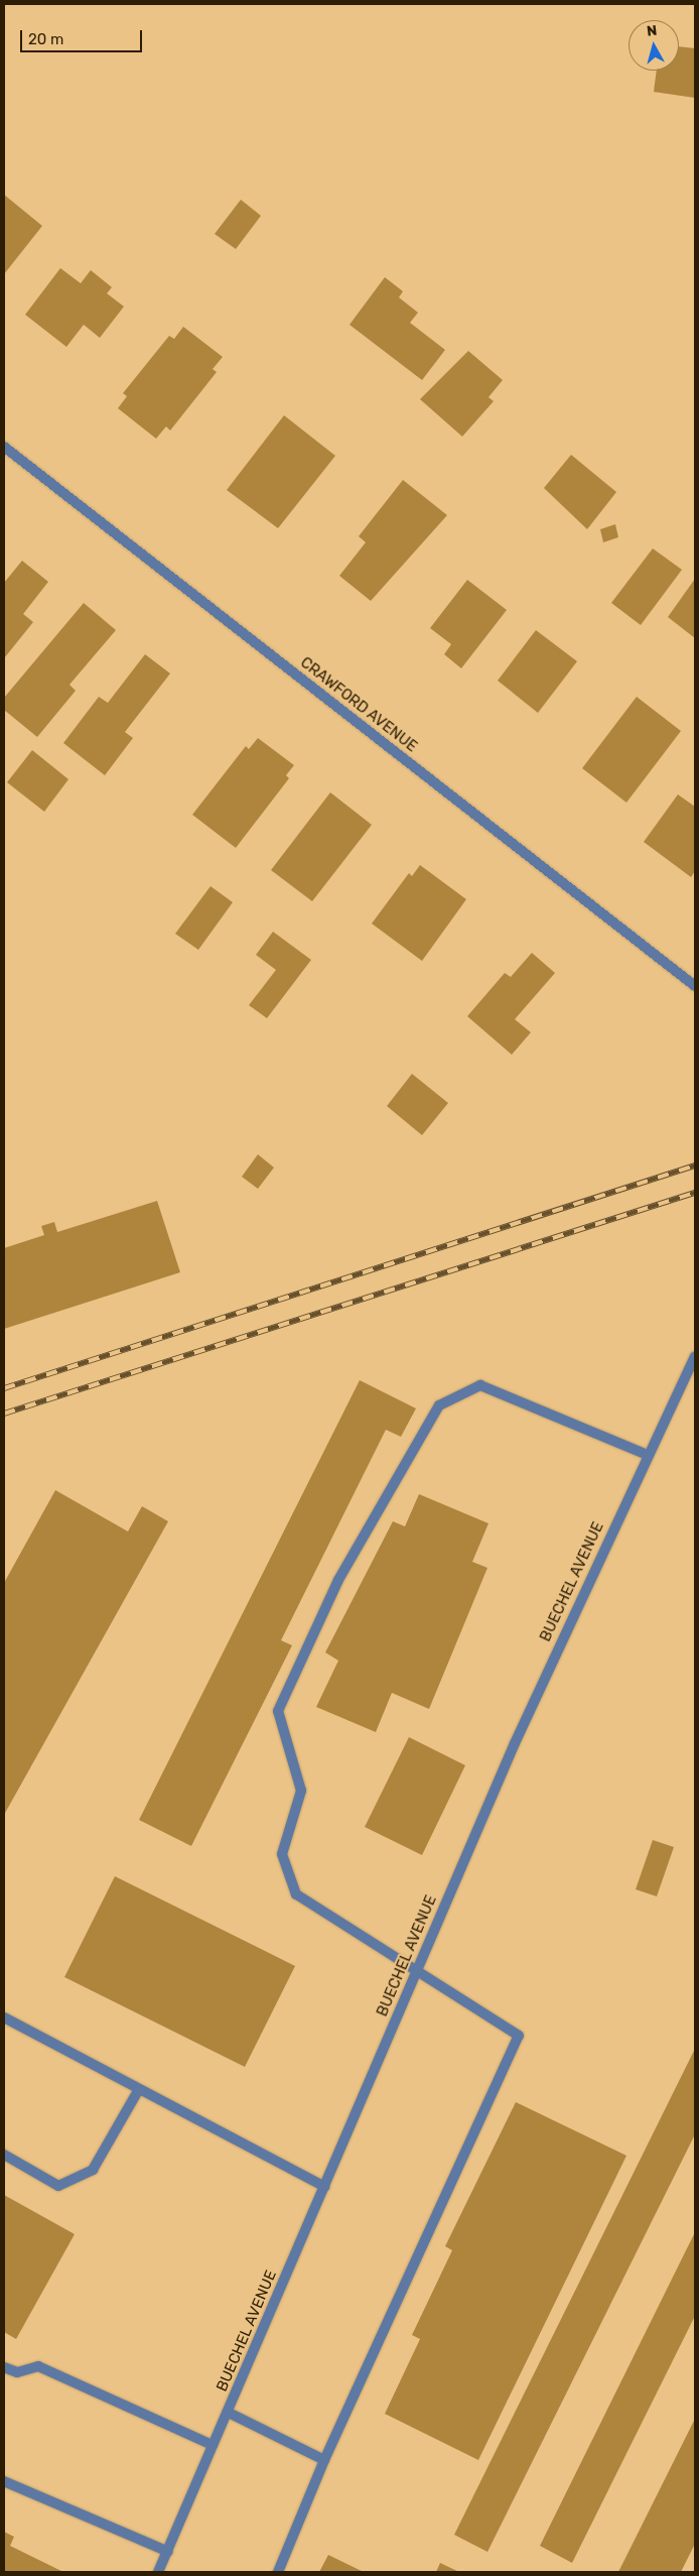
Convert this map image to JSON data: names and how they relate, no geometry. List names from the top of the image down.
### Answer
{
  "streets": {
    "street": ["CRAWFORD AVENUE", "BUECHEL AVENUE"]
  },
  "scale_bar": "20 m",
  "north": "top"
}
